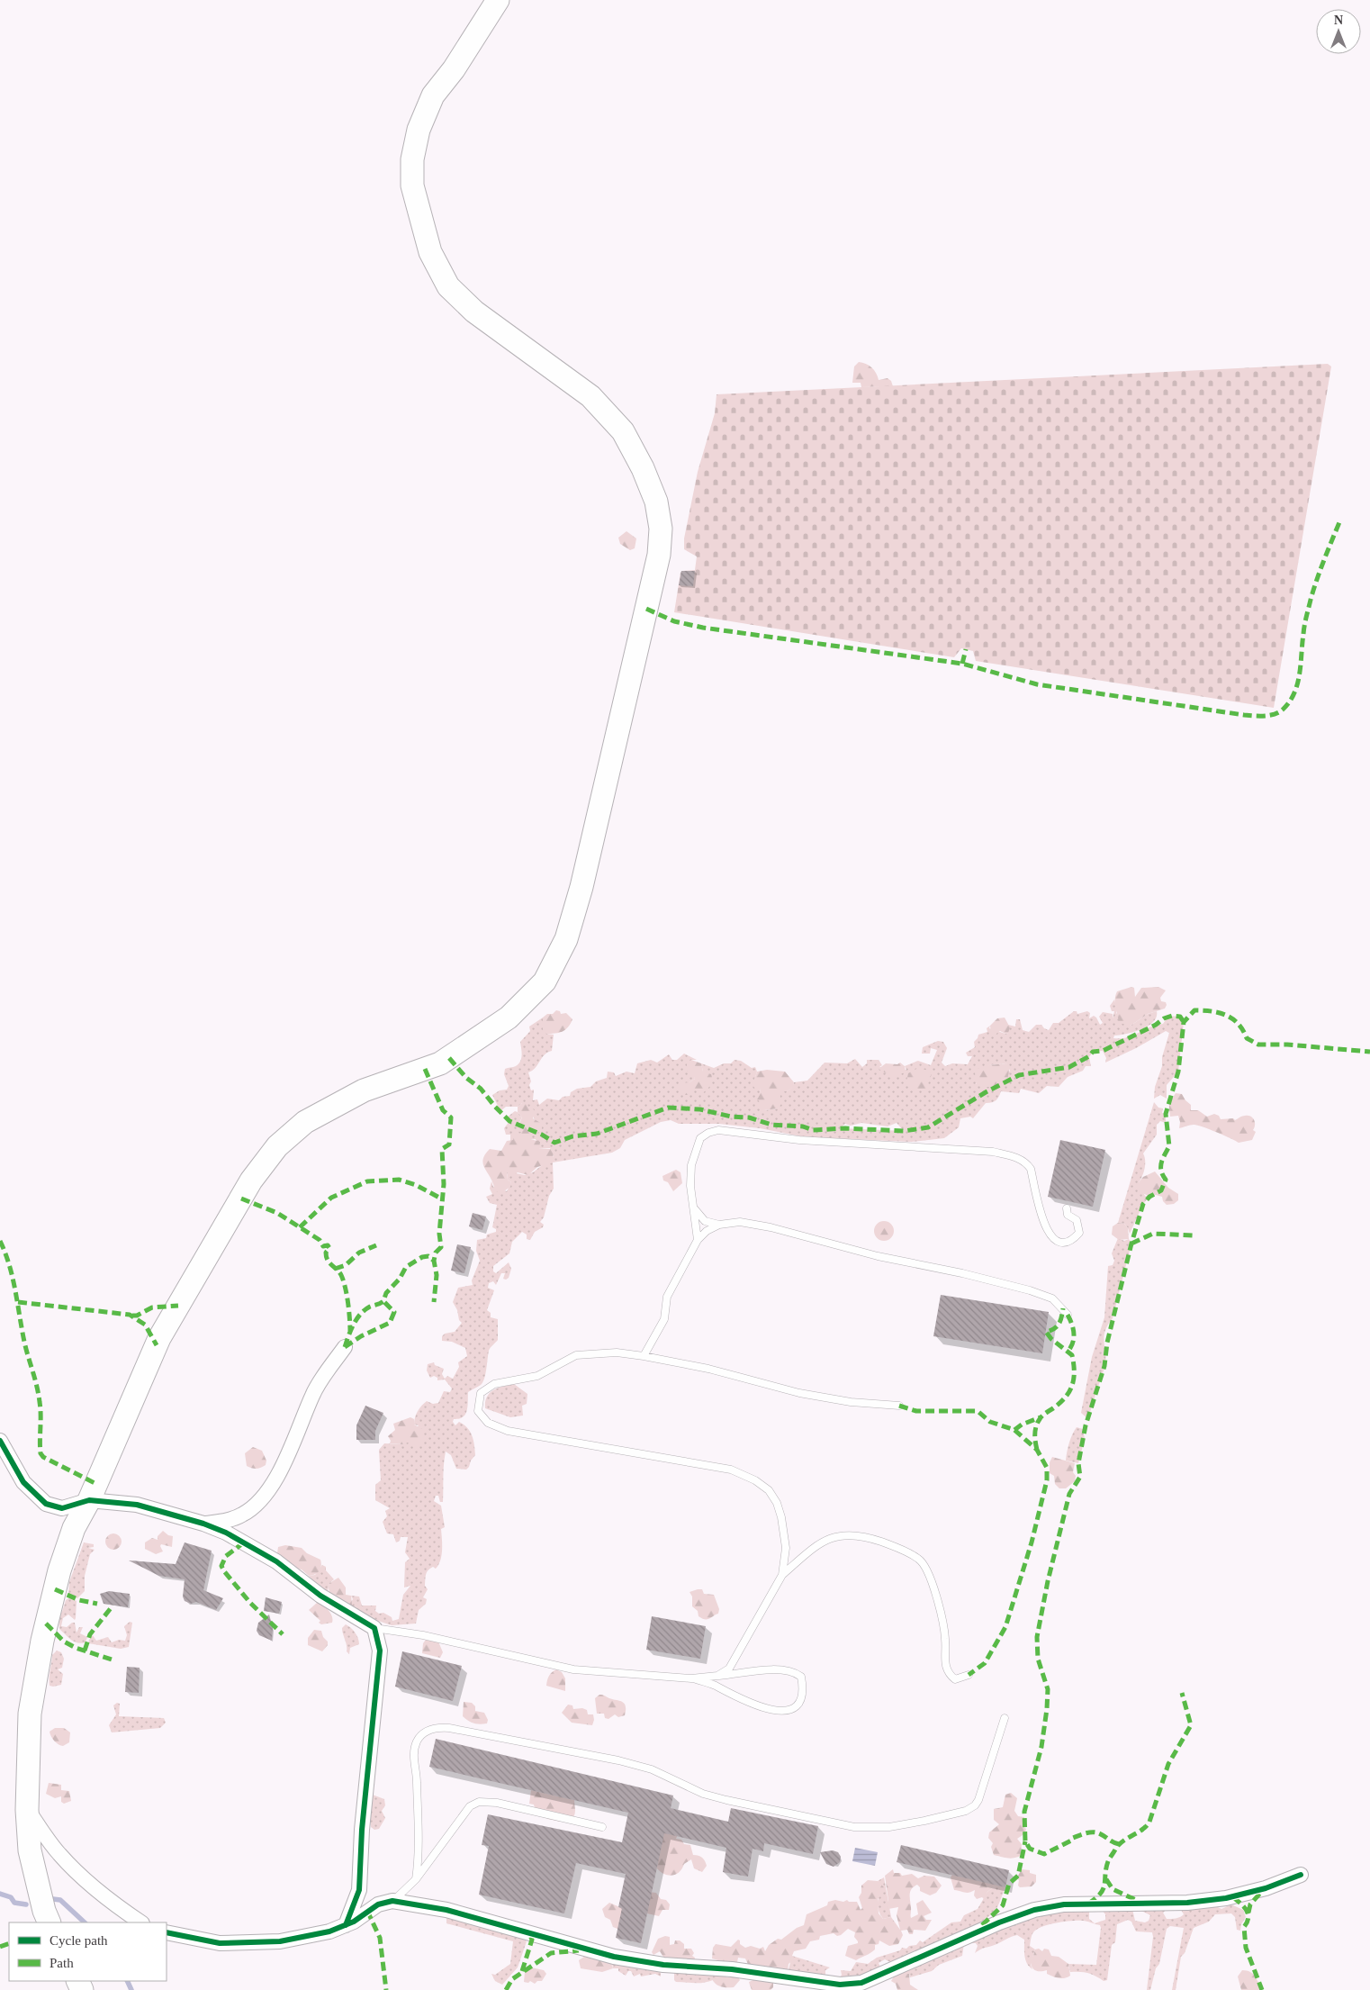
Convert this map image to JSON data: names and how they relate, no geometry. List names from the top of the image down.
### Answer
{
  "legend": ["Cycle path", "Path"],
  "north": "top"
}
